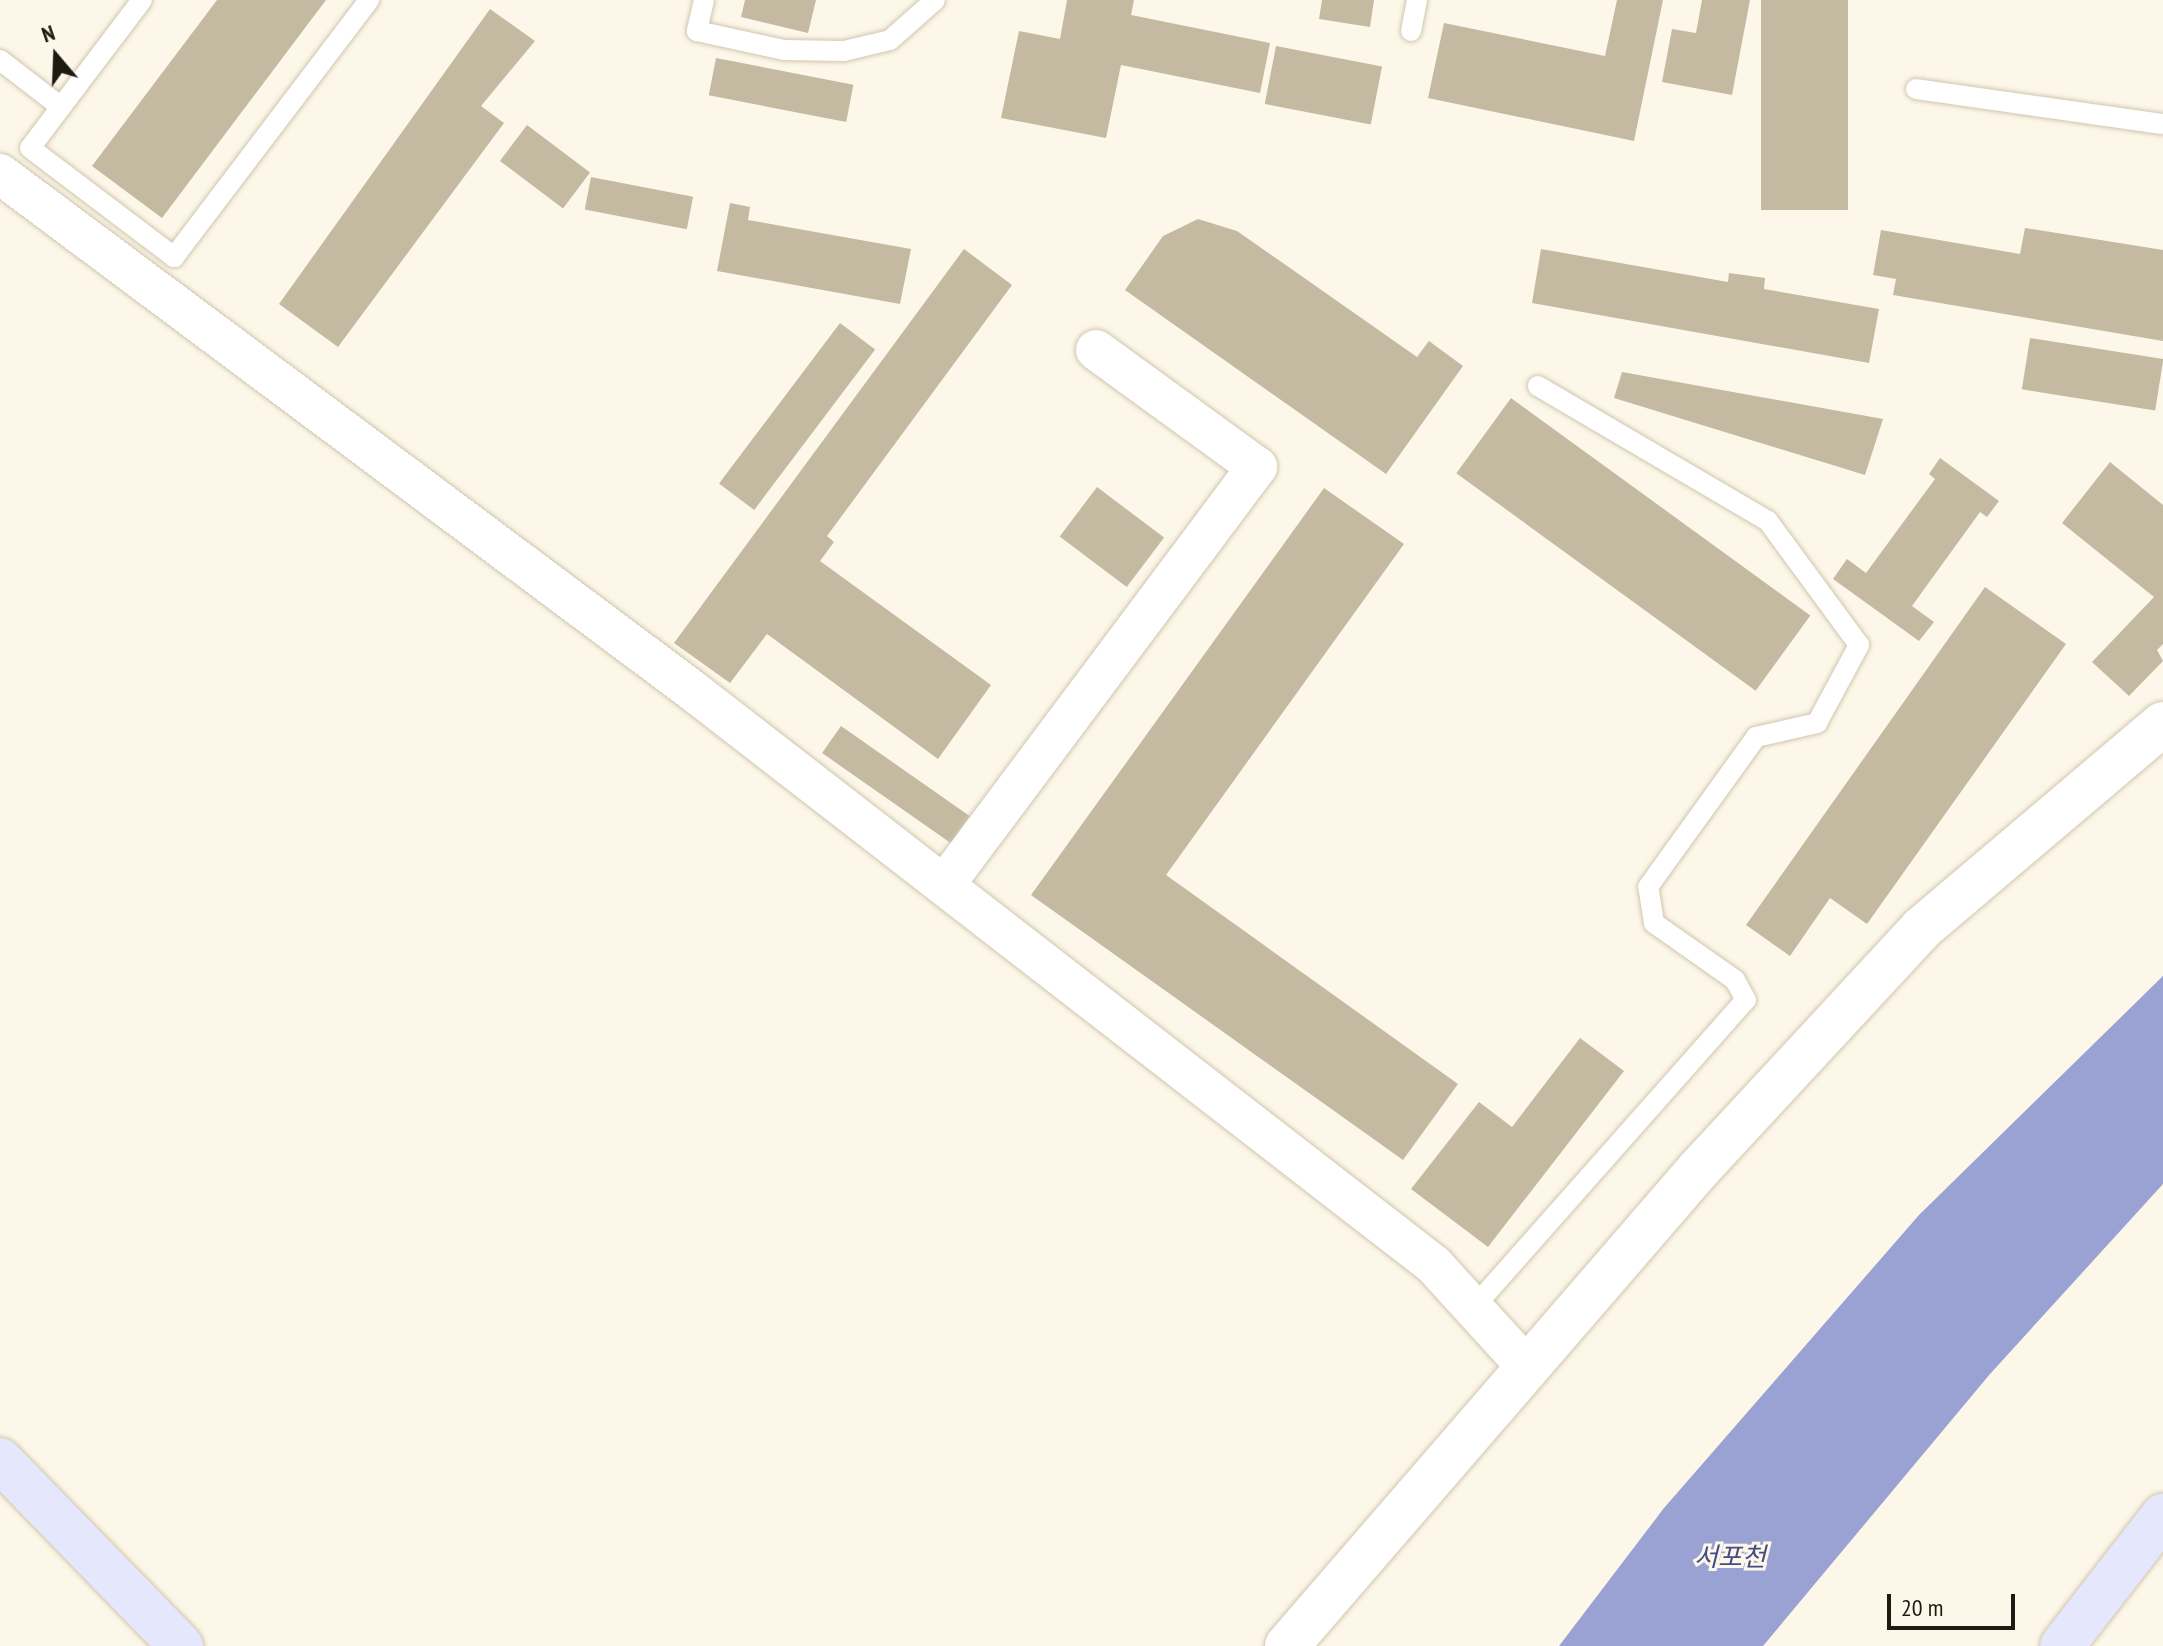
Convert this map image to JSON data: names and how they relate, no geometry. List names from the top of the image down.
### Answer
{
  "water": ["서포천"],
  "scale_bar": "20 m",
  "north": "top"
}
